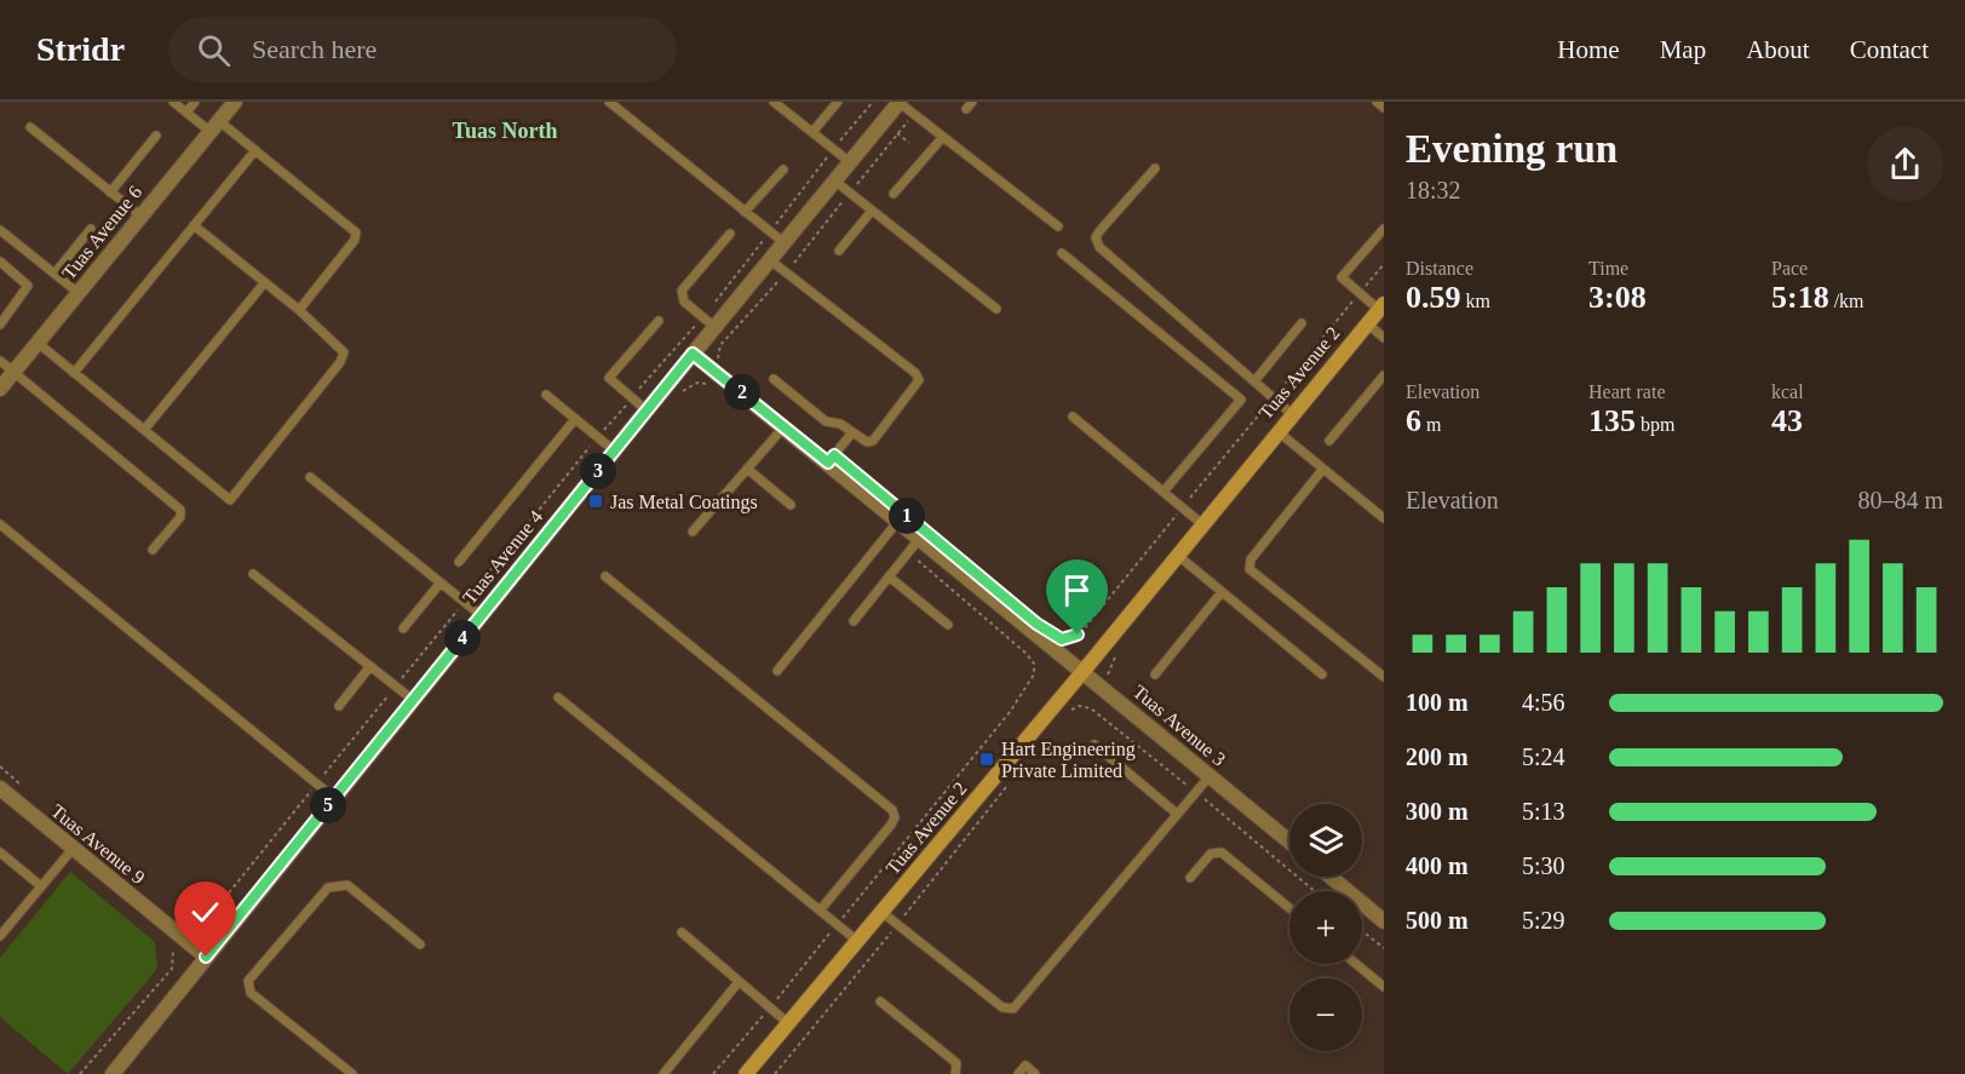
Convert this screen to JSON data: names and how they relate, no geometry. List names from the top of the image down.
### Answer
{
  "streets": {
    "street": [
      "Tuas Avenue 6",
      "Tuas Avenue 2",
      "Tuas Avenue 4",
      "Tuas Avenue 3",
      "Tuas Avenue 9"
    ]
  },
  "crossings": [
    ["Tuas Avenue 2", "Tuas Avenue 3"],
    ["Tuas Avenue 4", "Tuas Avenue 3"],
    ["Tuas Avenue 4", "Tuas Avenue 9"]
  ],
  "districts": ["Tuas North"],
  "places": {
    "transit": ["Jas Metal Coatings", "Hart Engineering Private Limited"]
  },
  "page": {
    "header": "Stridr",
    "search": "Search here",
    "nav": [
      "Home",
      "Map",
      "About",
      "Contact"
    ],
    "heading": ["Evening run", "18:32"],
    "stats": [
      ["Distance", "0.59 km"],
      ["Time", "3:08"],
      ["Pace", "5:18 /km"],
      ["Elevation", "6 m"],
      ["Heart rate", "135 bpm"],
      ["kcal", "43"]
    ],
    "pins": [
      "2",
      "3",
      "1",
      "4",
      "5"
    ],
    "chart": ["Elevation", "80–84 m"],
    "list": [
      {
        "name": "100 m",
        "note": "4:56"
      },
      {
        "name": "200 m",
        "note": "5:24"
      },
      {
        "name": "300 m",
        "note": "5:13"
      },
      {
        "name": "400 m",
        "note": "5:30"
      },
      {
        "name": "500 m",
        "note": "5:29"
      }
    ],
    "map_buttons": ["+", "−"]
  }
}
